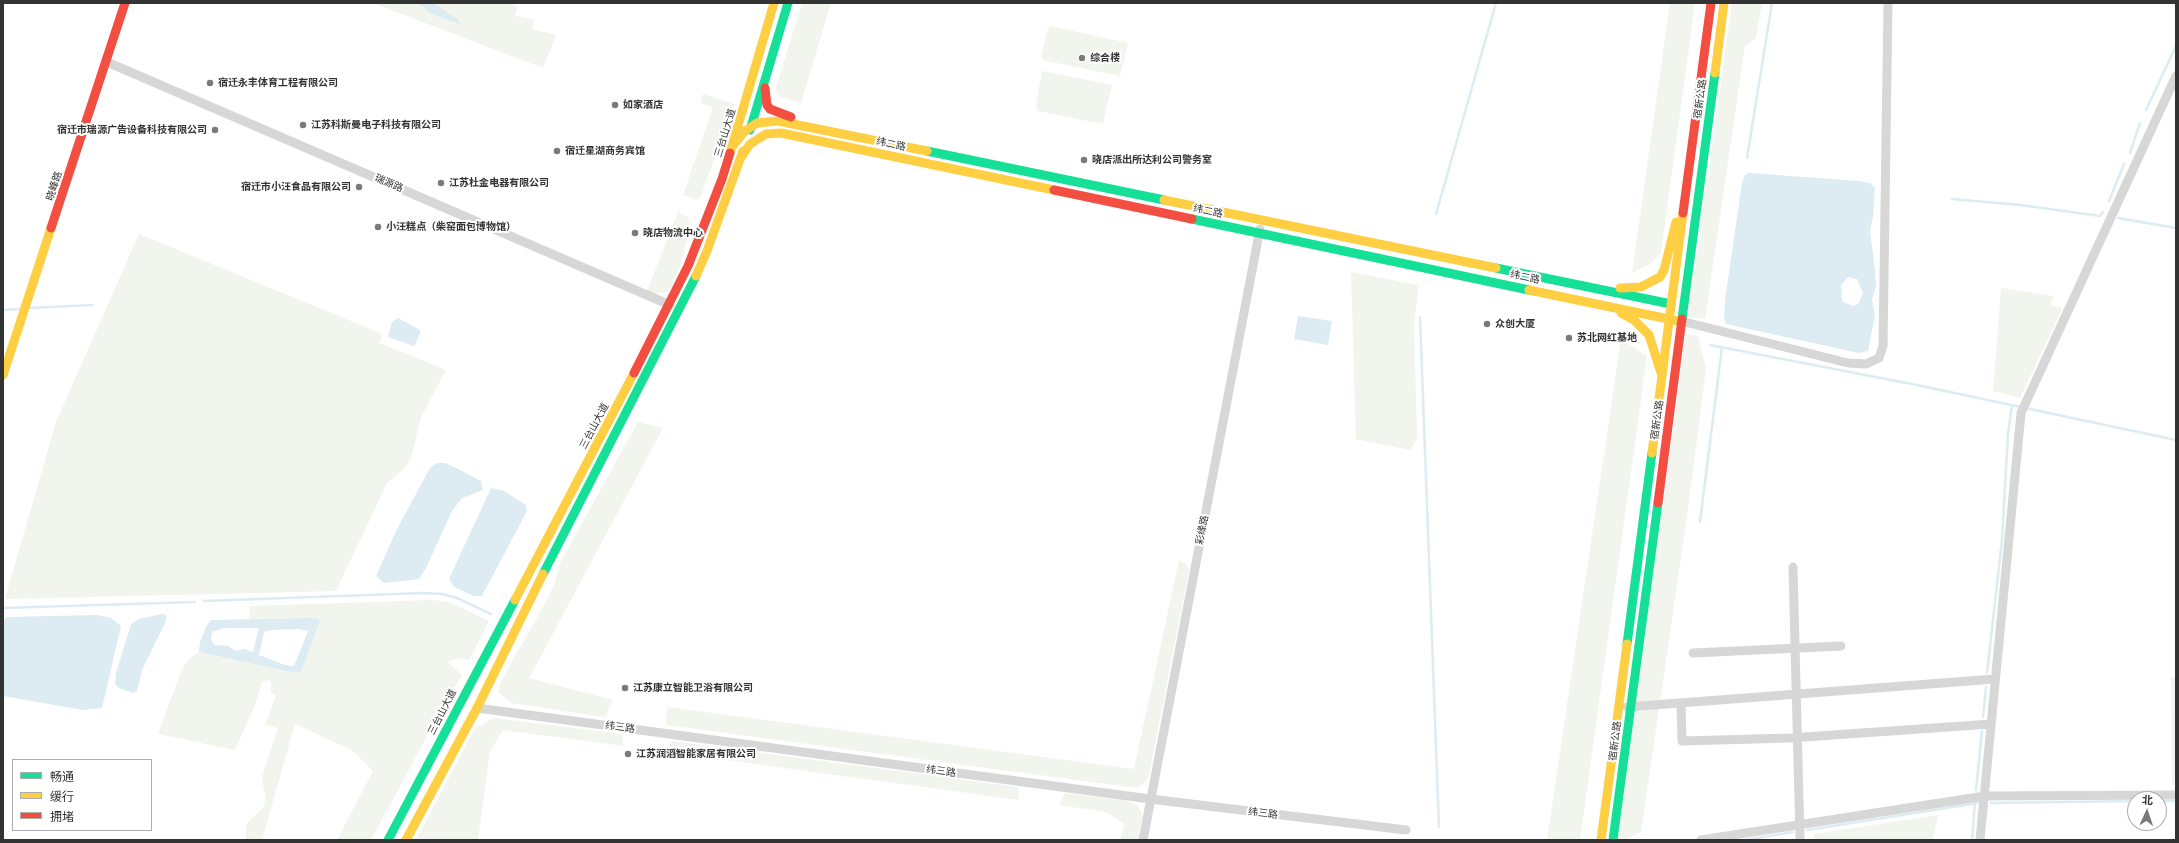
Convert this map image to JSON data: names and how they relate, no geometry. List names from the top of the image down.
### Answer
{
  "streets": {
    "main road": [
      "宿新公路",
      "三台山大道",
      "纬二路",
      "晓峰路"
    ],
    "street": ["瑞源路", "彩缘路", "纬三路"]
  },
  "crossings": [
    ["宿新公路", "纬二路"],
    ["三台山大道", "纬二路"],
    ["三台山大道", "瑞源路"],
    ["纬二路", "彩缘路"],
    ["瑞源路", "晓峰路"],
    ["彩缘路", "纬三路"]
  ],
  "places": [
    "综合楼",
    "宿迁永丰体育工程有限公司",
    "如家酒店",
    "江苏科斯曼电子科技有限公司",
    "宿迁市瑞源广告设备科技有限公司",
    "宿迁星湖商务宾馆",
    "晓店派出所达利公司警务室",
    "江苏杜金电器有限公司",
    "宿迁市小汪食品有限公司",
    "小汪糕点（柴窑面包博物馆）",
    "晓店物流中心",
    "众创大厦",
    "苏北网红基地",
    "江苏康立智能卫浴有限公司",
    "江苏润滔智能家居有限公司"
  ],
  "legend": ["畅通", "缓行", "拥堵"],
  "north": "top"
}
